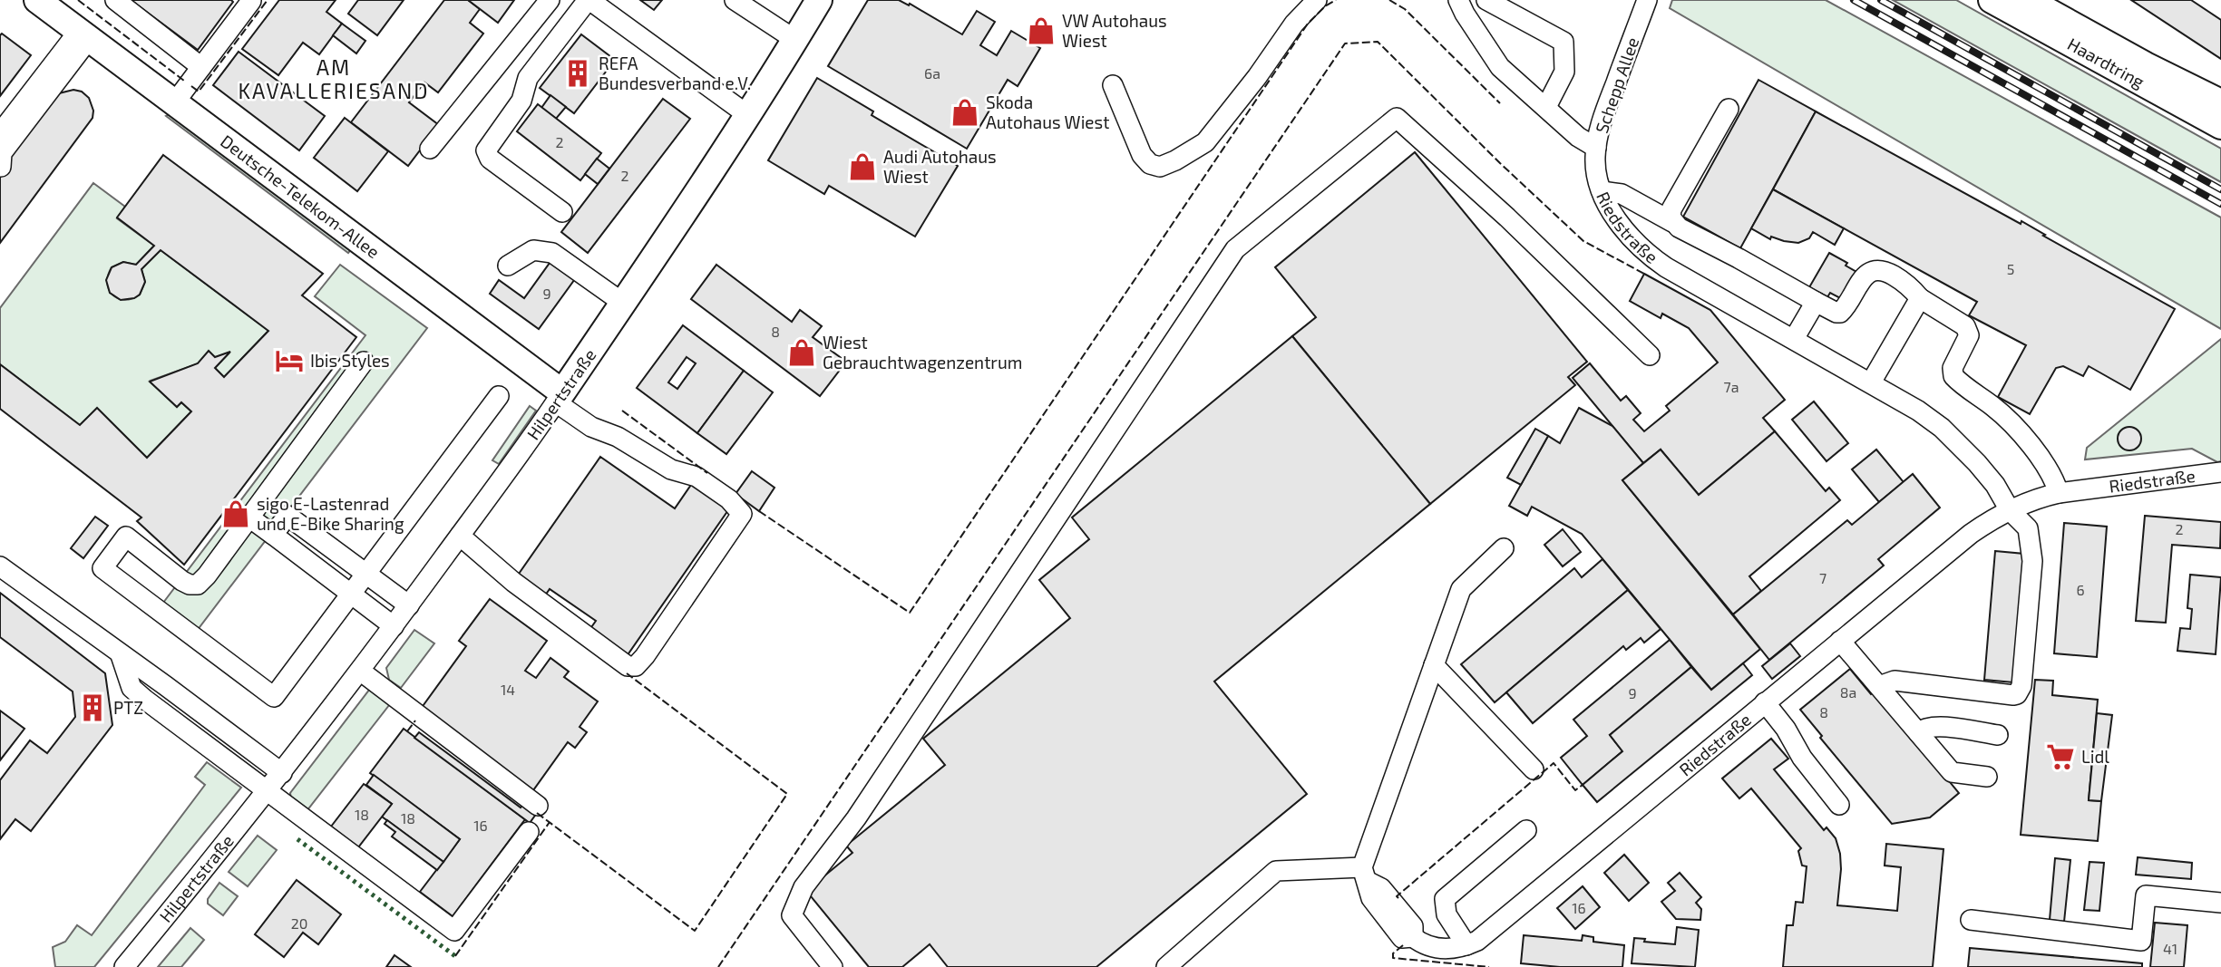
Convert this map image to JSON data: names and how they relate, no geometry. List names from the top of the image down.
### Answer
{
  "streets": {
    "main road": ["Haardtring", "Deutsche-Telekom-Allee", "Hilpertstraße"],
    "street": ["Schepp Allee", "Riedstraße"]
  },
  "crossings": [
    ["Schepp Allee", "Riedstraße"],
    ["Deutsche-Telekom-Allee", "Hilpertstraße"]
  ],
  "districts": ["AM KAVALLERIESAND"],
  "places": {
    "shop": [
      "VW Autohaus Wiest",
      "Skoda Autohaus Wiest",
      "Audi Autohaus Wiest",
      "Wiest Gebrauchtwagenzentrum",
      "sigo E-Lastenrad und E-Bike Sharing"
    ],
    "building": ["REFA Bundesverband e.V.", "PTZ"],
    "hotel": ["Ibis Styles"],
    "supermarket": ["Lidl"]
  },
  "house_numbers": [
    "6a",
    "2",
    "2",
    "5",
    "9",
    "8",
    "7a",
    "2",
    "7",
    "6",
    "14",
    "8a",
    "9",
    "8",
    "18",
    "18",
    "16",
    "16",
    "20",
    "41"
  ]
}
